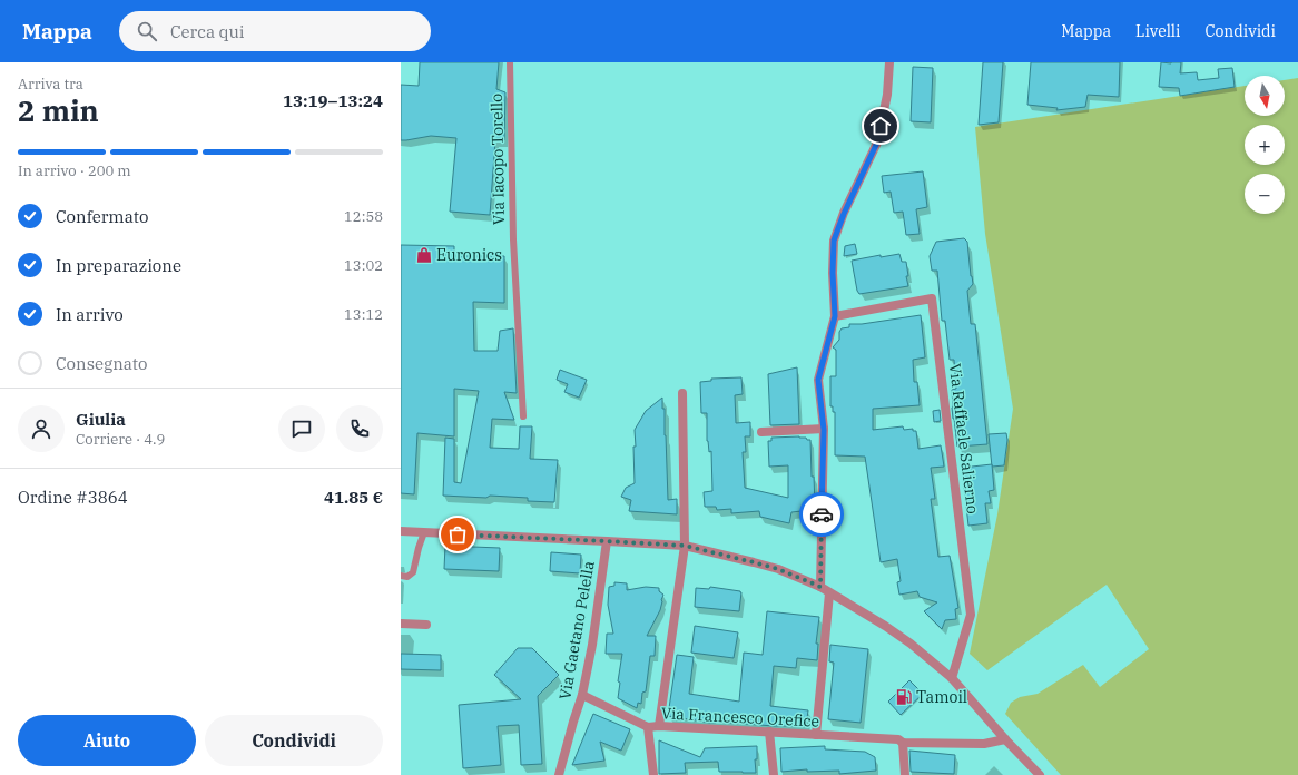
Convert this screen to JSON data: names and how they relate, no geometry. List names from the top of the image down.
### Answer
{
  "streets": {
    "street": ["Via Raffaele Salierno", "Via Gaetano Pelella", "Via Francesco Orefice"],
    "lane": ["Via Iacopo Torello"]
  },
  "crossings": [
    ["Via Gaetano Pelella", "Via Francesco Orefice"]
  ],
  "places": {
    "shop": ["Euronics"],
    "fuel station": ["Tamoil"]
  },
  "north": "bottom",
  "page": {
    "header": "Mappa",
    "search": "Cerca qui",
    "nav": ["Mappa", "Livelli", "Condividi"],
    "heading": ["2 min", "Arriva tra", "13:19–13:24"],
    "panel": [
      "Giulia",
      "Corriere · 4.9",
      "Ordine #3864",
      "41.85 €"
    ],
    "map_buttons": ["+", "−"],
    "bar": "In arrivo · 200 m",
    "list": [
      ["Confermato", "12:58"],
      ["In preparazione", "13:02"],
      ["In arrivo", "13:12"],
      "Consegnato"
    ],
    "buttons": ["Aiuto", "Condividi"]
  }
}
